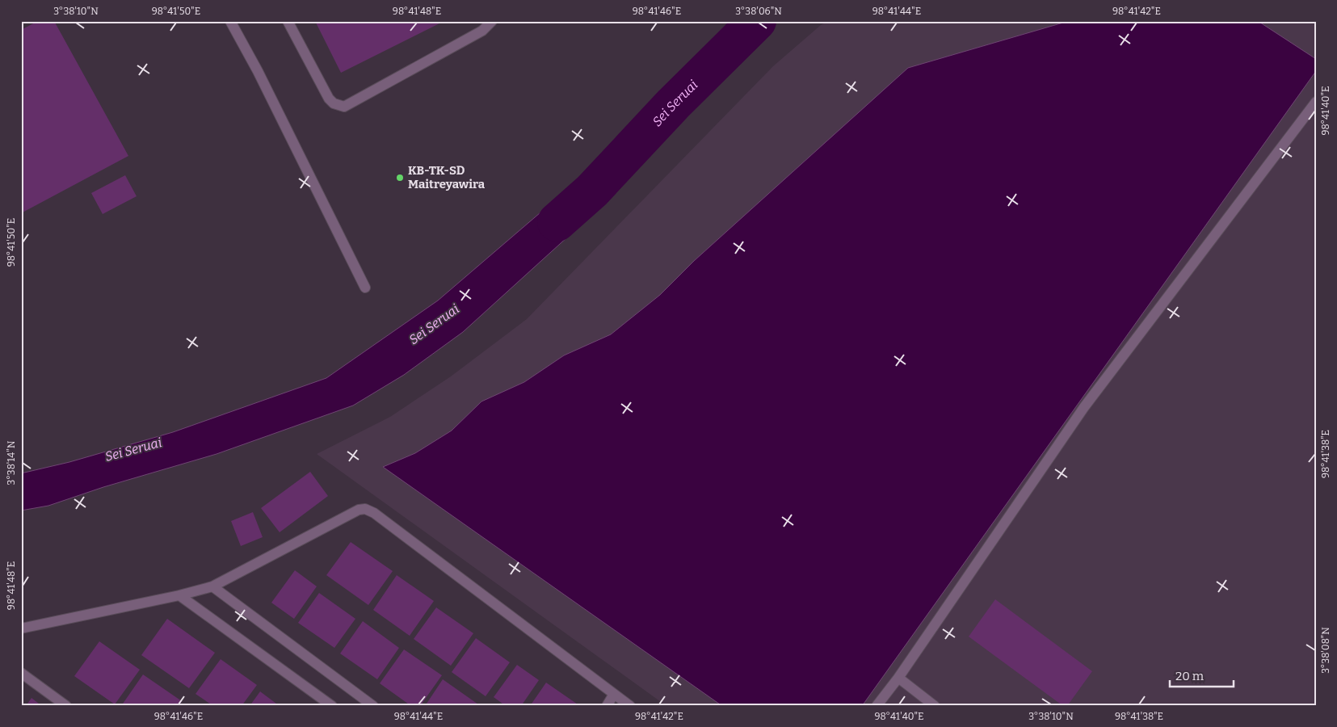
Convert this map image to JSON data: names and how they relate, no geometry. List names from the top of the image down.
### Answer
{
  "water": ["Sei Seruai"],
  "places": ["KB-TK-SD Maitreyawira"],
  "scale_bar": "20 m",
  "coordinates": [
    "3°38'10\"N",
    "98°41'50\"E",
    "98°41'48\"E",
    "98°41'46\"E",
    "3°38'06\"N",
    "98°41'44\"E",
    "98°41'42\"E",
    "98°41'40\"E",
    "98°41'38\"E",
    "3°38'14\"N",
    "3°38'08\"N"
  ]
}
